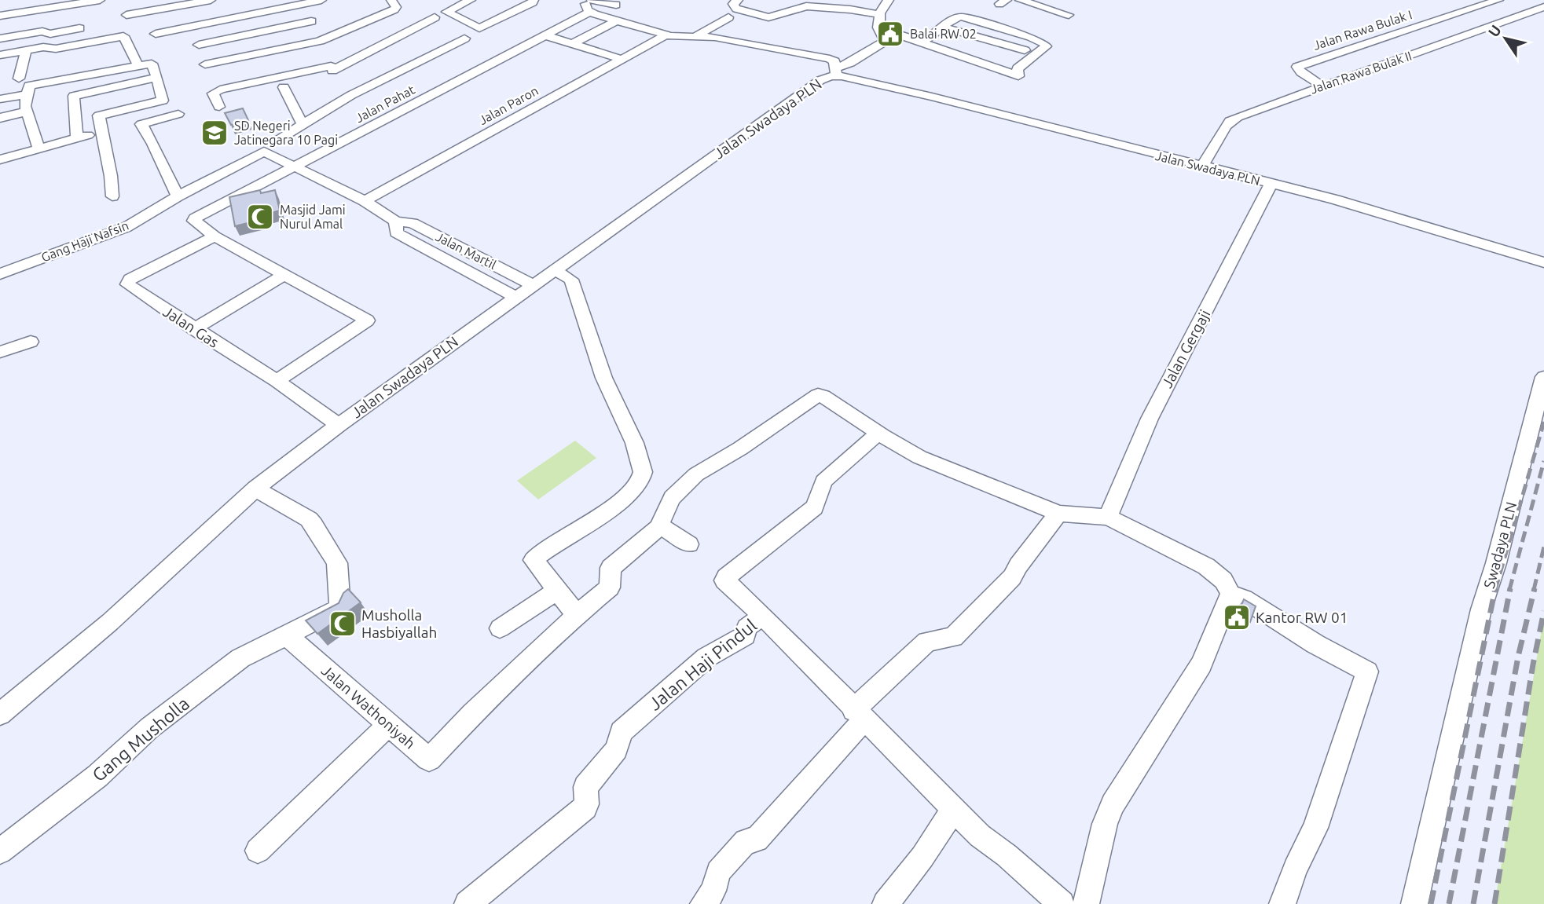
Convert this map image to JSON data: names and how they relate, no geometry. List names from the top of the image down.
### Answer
{
  "streets": {
    "street": [
      "Jalan Rawa Bulak I",
      "Jalan Rawa Bulak II",
      "Jalan Pahat",
      "Jalan Paron",
      "Jalan Swadaya PLN",
      "Gang Haji Nafsin",
      "Jalan Martil",
      "Jalan Gas",
      "Jalan Gergaji",
      "Swadaya PLN",
      "Jalan Haji Pindul",
      "Jalan Wathoniyah",
      "Gang Musholla"
    ]
  },
  "crossings": [
    ["Jalan Rawa Bulak I", "Jalan Rawa Bulak II"],
    ["Jalan Rawa Bulak II", "Jalan Swadaya PLN"],
    ["Jalan Pahat", "Jalan Swadaya PLN"],
    ["Jalan Pahat", "Jalan Martil"],
    ["Jalan Pahat", "Jalan Gas"],
    ["Jalan Paron", "Jalan Swadaya PLN"],
    ["Jalan Paron", "Jalan Martil"],
    ["Jalan Swadaya PLN", "Jalan Martil"],
    ["Jalan Swadaya PLN", "Jalan Gas"],
    ["Jalan Swadaya PLN", "Jalan Gergaji"],
    ["Gang Haji Nafsin", "Jalan Martil"],
    ["Jalan Wathoniyah", "Gang Musholla"]
  ],
  "places": {
    "public building": ["Balai RW 02", "Kantor RW 01"],
    "school or university": ["SD Negeri Jatinegara 10 Pagi"],
    "mosque": ["Masjid Jami Nurul Amal", "Musholla Hasbiyallah"]
  },
  "north": "top left"
}
